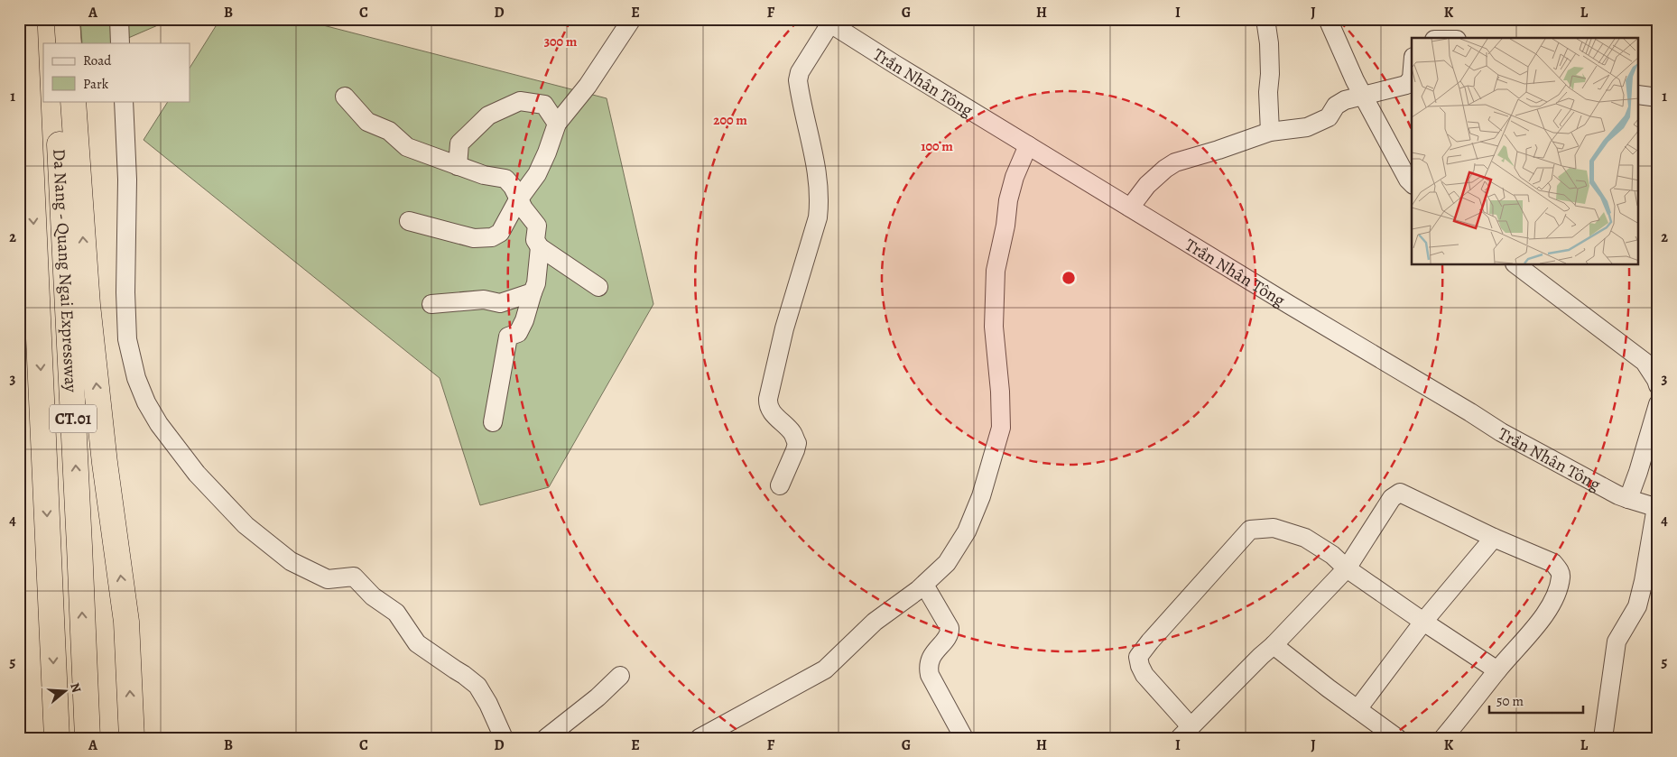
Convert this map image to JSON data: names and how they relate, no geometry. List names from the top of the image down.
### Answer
{
  "streets": {
    "highway": ["Da Nang - Quang Ngai Expressway", "CT.01"],
    "street": ["Trần Nhân Tông"]
  },
  "legend": ["Road", "Park"],
  "scale_bar": "50 m",
  "north": "right",
  "grid": {
    "columns": [
      "A",
      "B",
      "C",
      "D",
      "E",
      "F",
      "G",
      "H",
      "I",
      "J",
      "K",
      "L"
    ],
    "rows": [
      "1",
      "2",
      "3",
      "4",
      "5"
    ]
  },
  "rings": ["300 m", "200 m", "100 m"]
}
